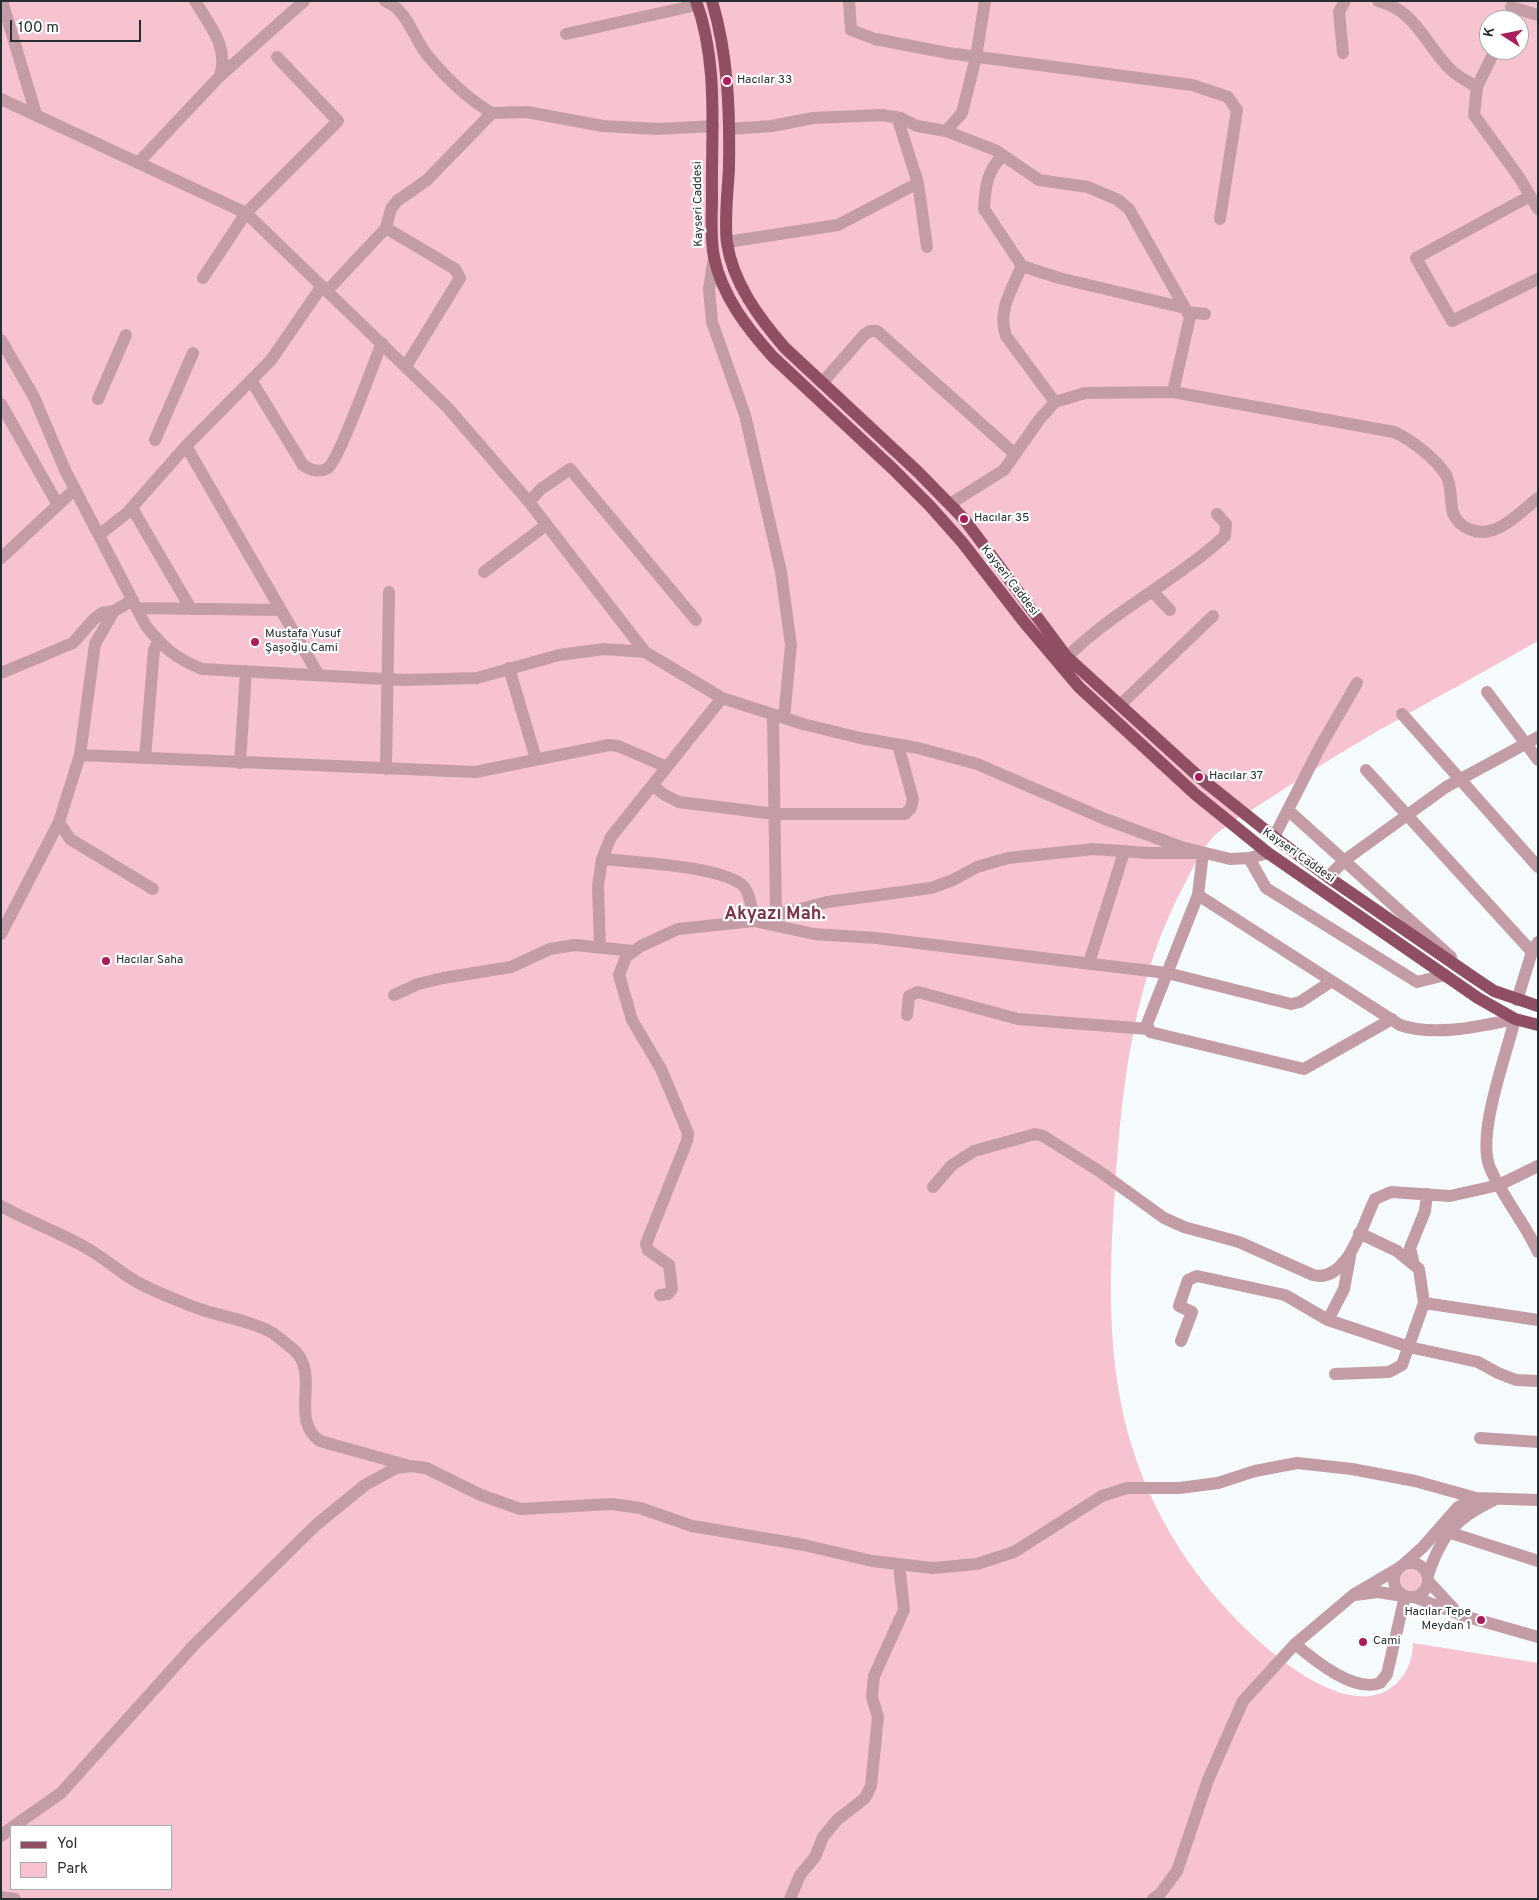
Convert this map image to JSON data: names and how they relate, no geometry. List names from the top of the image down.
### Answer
{
  "streets": {
    "main road": ["Kayseri Caddesi"]
  },
  "districts": ["Akyazı Mah."],
  "places": [
    "Hacılar 33",
    "Hacılar 35",
    "Mustafa Yusuf Şaşoğlu Cami",
    "Hacılar 37",
    "Hacılar Saha",
    "Hacılar Tepe Meydan 1",
    "Cami"
  ],
  "legend": ["Yol", "Park"],
  "scale_bar": "100 m",
  "north": "left"
}
